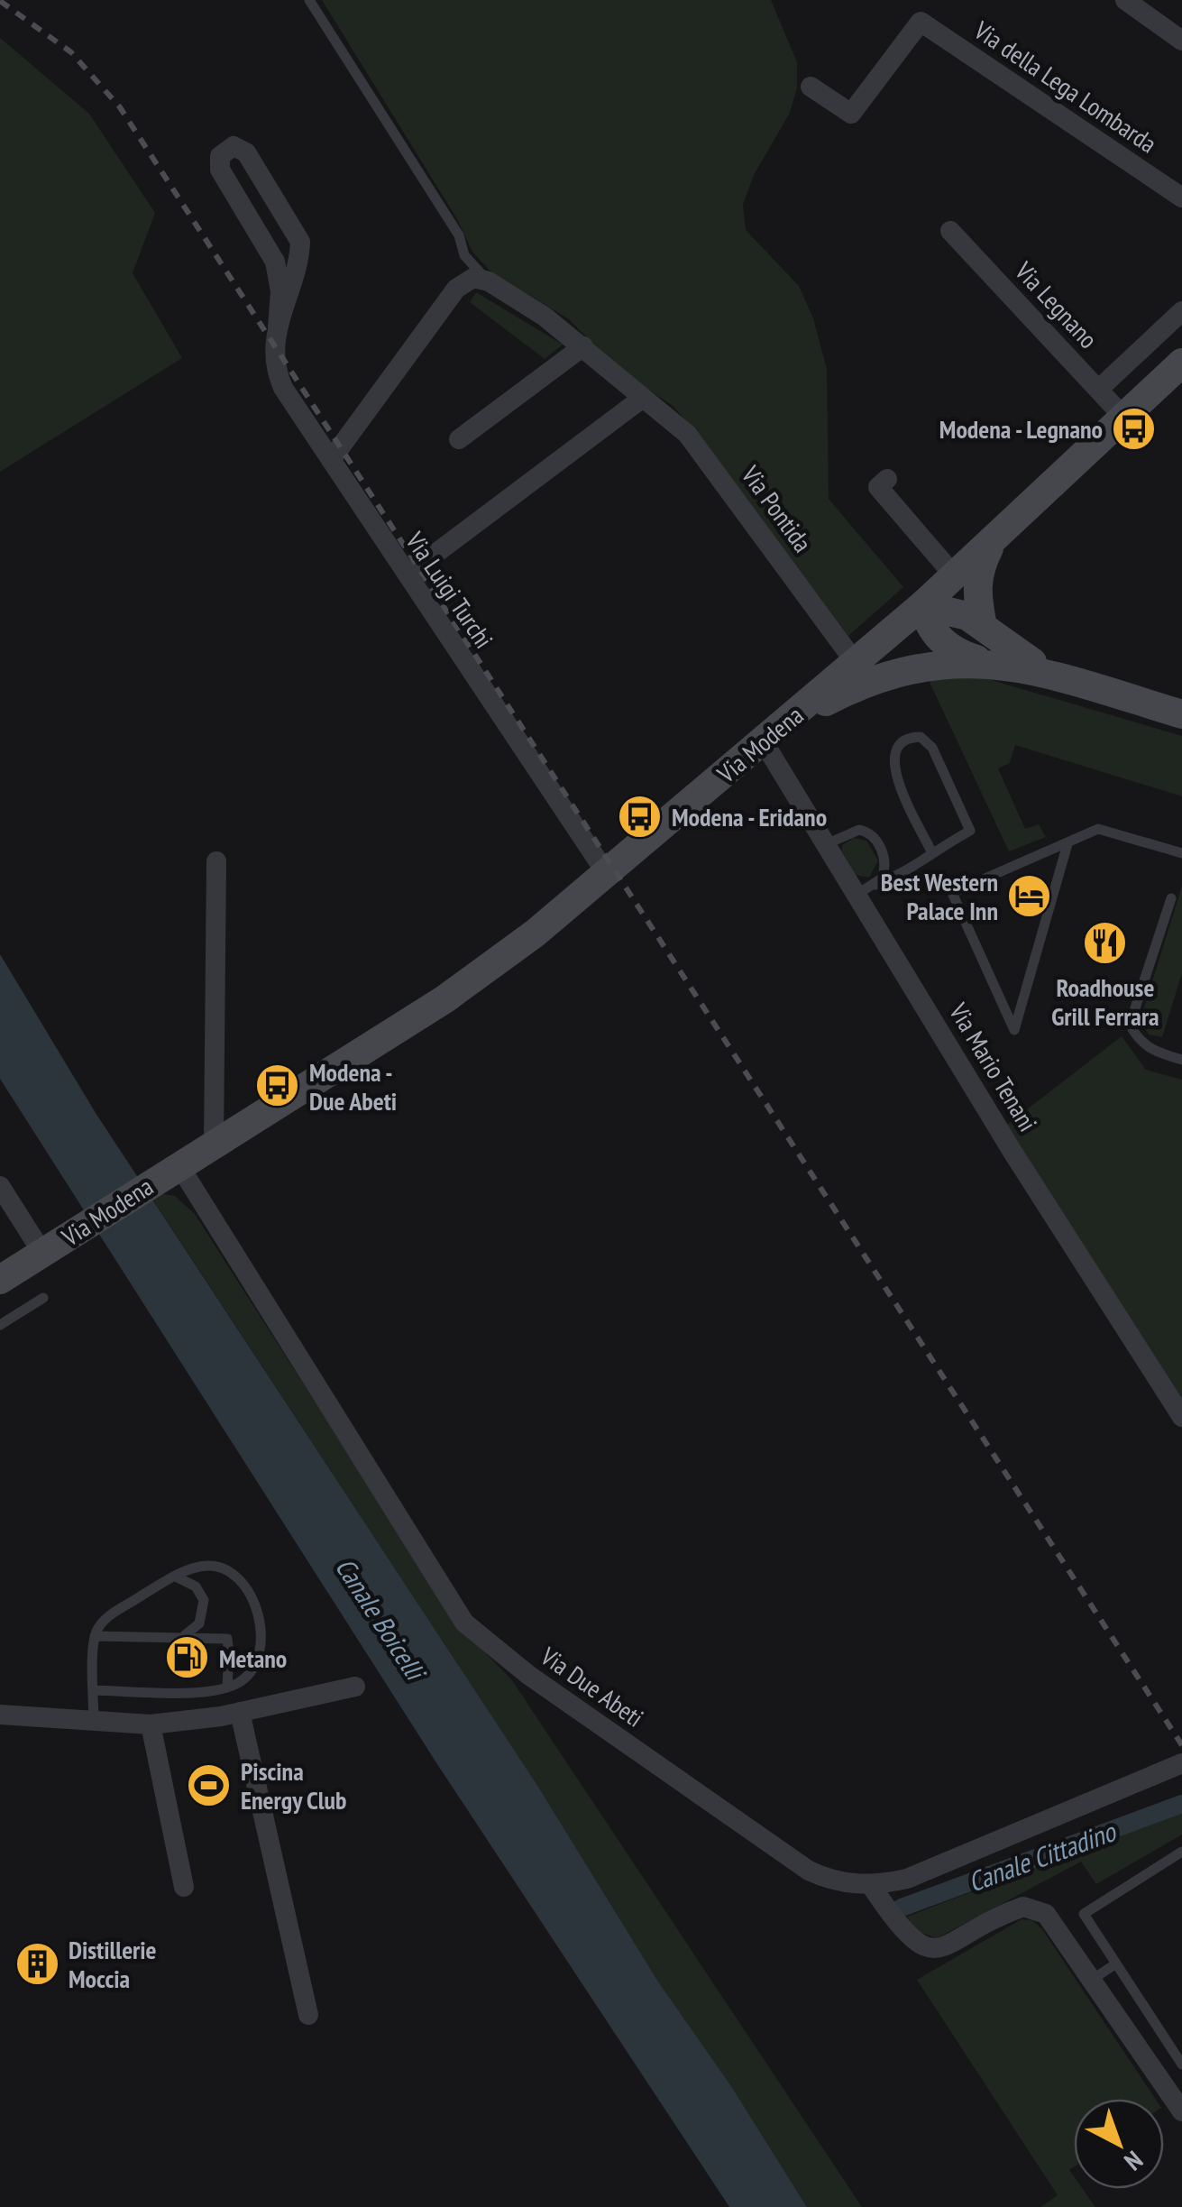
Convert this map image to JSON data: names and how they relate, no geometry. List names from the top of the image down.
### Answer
{
  "streets": {
    "main road": ["Via Modena"],
    "street": [
      "Via della Lega Lombarda",
      "Via Legnano",
      "Via Pontida",
      "Via Luigi Turchi",
      "Via Mario Tenani",
      "Via Due Abeti"
    ]
  },
  "crossings": [
    ["Via Legnano", "Via Modena"],
    ["Via Pontida", "Via Modena"],
    ["Via Luigi Turchi", "Via Modena"],
    ["Via Modena", "Via Mario Tenani"],
    ["Via Modena", "Via Due Abeti"]
  ],
  "water": ["Canale Boicelli", "Canale Cittadino"],
  "places": {
    "bus stop": ["Modena - Legnano", "Modena - Eridano", "Modena - Due Abeti"],
    "hotel": ["Best Western Palace Inn"],
    "restaurant": ["Roadhouse Grill Ferrara"],
    "fuel station": ["Metano"],
    "sports": ["Piscina Energy Club"],
    "building": ["Distillerie Moccia"]
  },
  "north": "bottom right"
}
